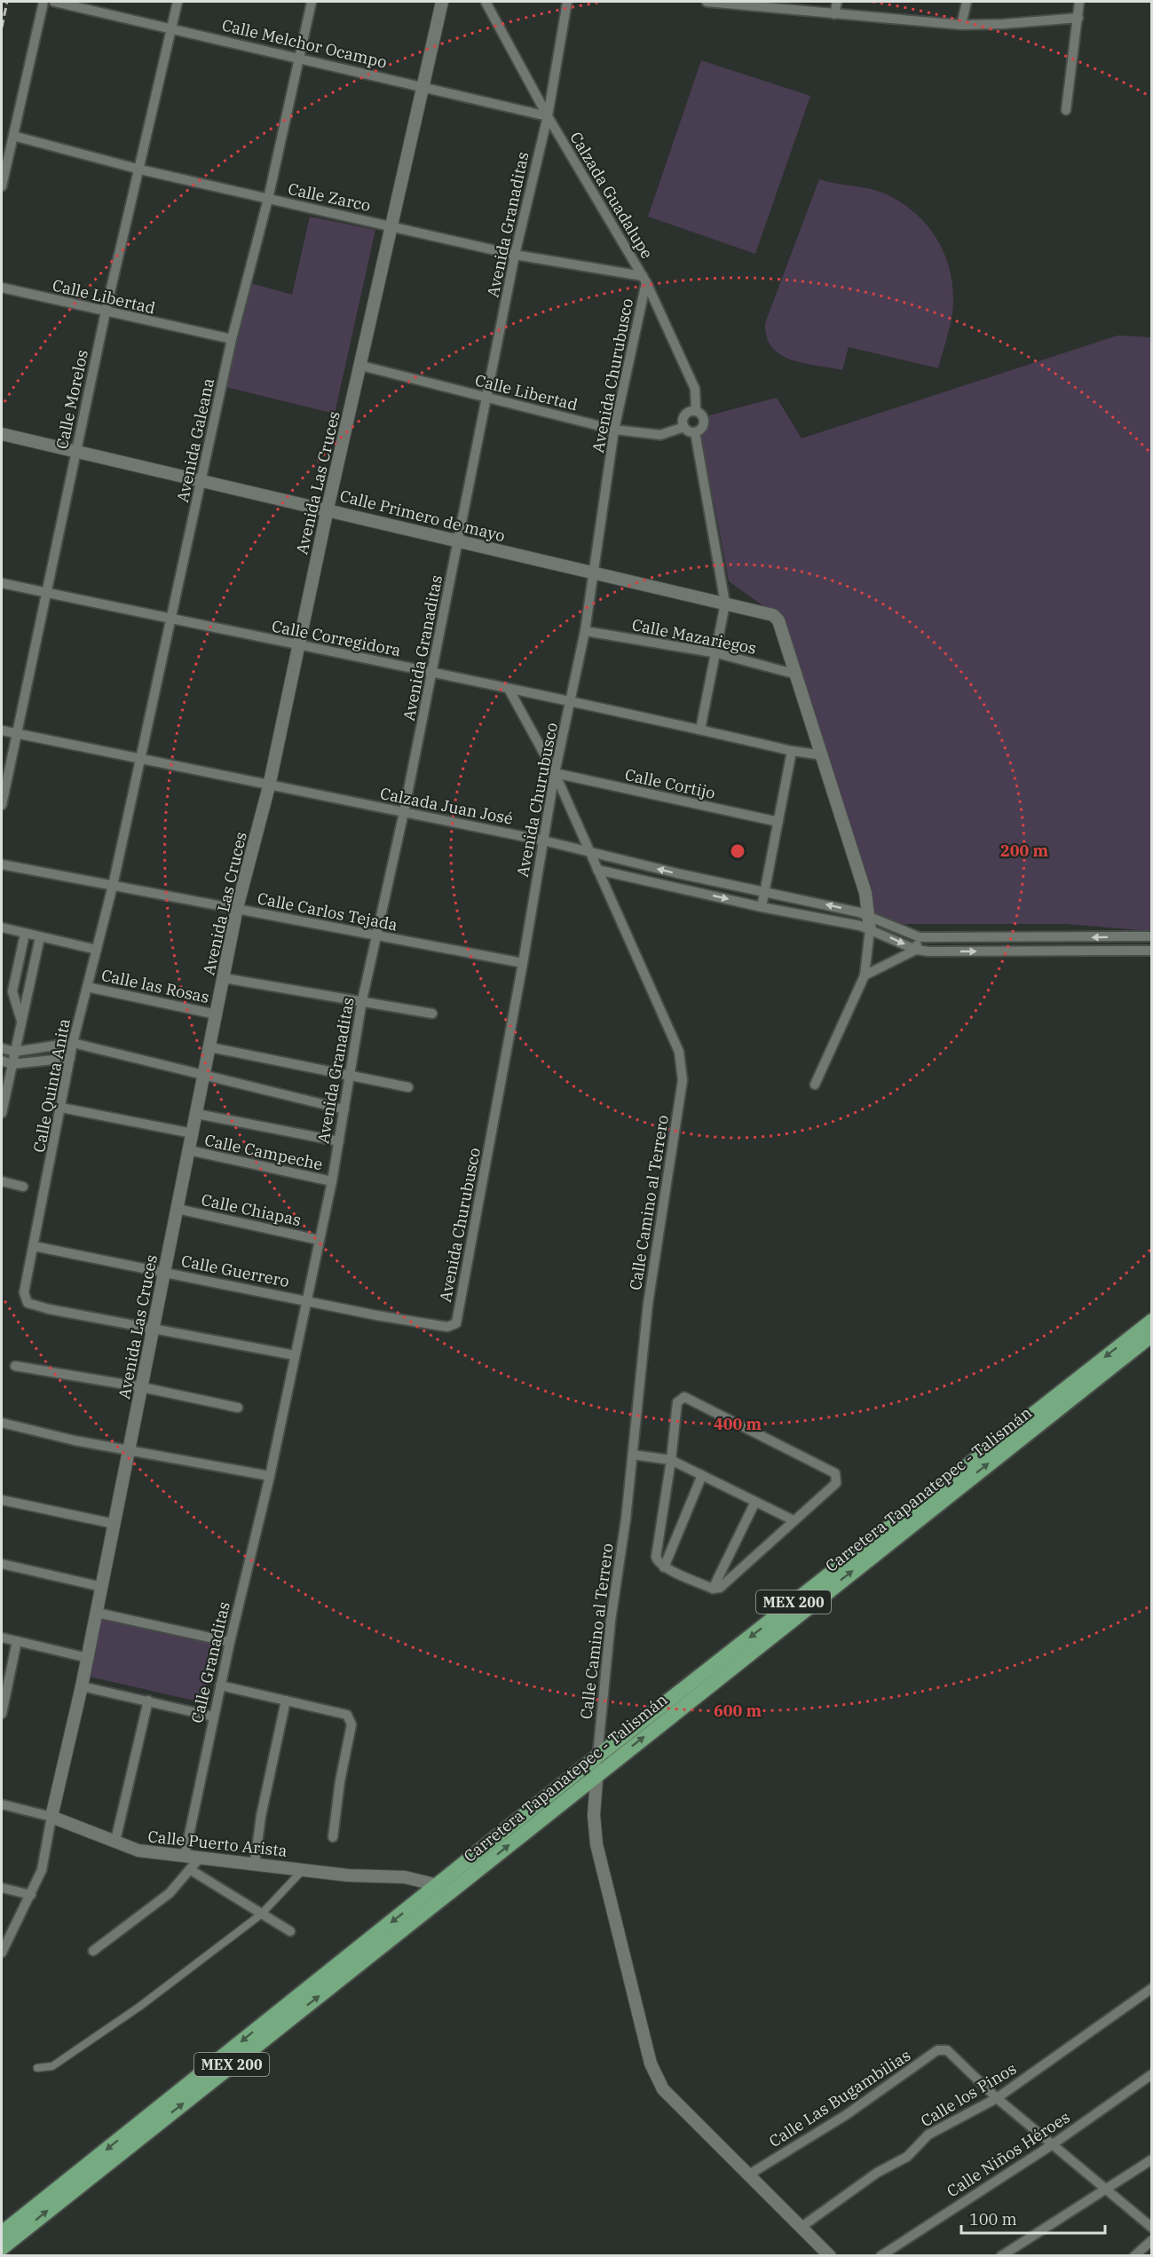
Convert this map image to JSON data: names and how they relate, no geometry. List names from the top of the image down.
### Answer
{
  "streets": {
    "highway": ["Carretera Tapanatepec - Talismán", "MEX 200"],
    "street": [
      "Calle Melchor Ocampo",
      "Calzada Guadalupe",
      "Calle Zarco",
      "Avenida Granaditas",
      "Calle Libertad",
      "Avenida Churubusco",
      "Calle Morelos",
      "Avenida Galeana",
      "Avenida Las Cruces",
      "Calle Primero de mayo",
      "Calle Mazariegos",
      "Calle Corregidora",
      "Calle Cortijo",
      "Calzada Juan José",
      "Calle Carlos Tejada",
      "Calle las Rosas",
      "Calle Quinta Anita",
      "Calle Campeche",
      "Calle Camino al Terrero",
      "Calle Chiapas",
      "Calle Guerrero",
      "Calle Granaditas",
      "Calle Puerto Arista",
      "Calle los Pinos",
      "Calle Las Bugambilias",
      "Calle Niños Héroes"
    ]
  },
  "crossings": [
    ["Calle Melchor Ocampo", "Calzada Guadalupe"],
    ["Calle Melchor Ocampo", "Avenida Granaditas"],
    ["Calle Melchor Ocampo", "Calle Morelos"],
    ["Calle Melchor Ocampo", "Avenida Galeana"],
    ["Calle Melchor Ocampo", "Avenida Las Cruces"],
    ["Calzada Guadalupe", "Calle Zarco"],
    ["Calzada Guadalupe", "Avenida Granaditas"],
    ["Calzada Guadalupe", "Calle Libertad"],
    ["Calzada Guadalupe", "Avenida Churubusco"],
    ["Calle Zarco", "Avenida Granaditas"],
    ["Calle Zarco", "Avenida Churubusco"],
    ["Calle Zarco", "Calle Morelos"],
    ["Calle Zarco", "Avenida Galeana"],
    ["Calle Zarco", "Avenida Las Cruces"],
    ["Avenida Granaditas", "Calle Libertad"],
    ["Avenida Granaditas", "Calle Primero de mayo"],
    ["Avenida Granaditas", "Calle Corregidora"],
    ["Avenida Granaditas", "Calzada Juan José"],
    ["Avenida Granaditas", "Calle Carlos Tejada"],
    ["Avenida Granaditas", "Calle Campeche"],
    ["Avenida Granaditas", "Calle Chiapas"],
    ["Avenida Granaditas", "Calle Guerrero"],
    ["Avenida Granaditas", "Calle Granaditas"],
    ["Calle Libertad", "Avenida Churubusco"],
    ["Calle Libertad", "Calle Morelos"],
    ["Calle Libertad", "Avenida Galeana"],
    ["Calle Libertad", "Avenida Las Cruces"],
    ["Avenida Churubusco", "Calle Primero de mayo"],
    ["Avenida Churubusco", "Calle Mazariegos"],
    ["Avenida Churubusco", "Calle Corregidora"],
    ["Avenida Churubusco", "Calle Cortijo"],
    ["Avenida Churubusco", "Calzada Juan José"],
    ["Avenida Churubusco", "Calle Carlos Tejada"],
    ["Avenida Churubusco", "Calle Camino al Terrero"],
    ["Avenida Churubusco", "Calle Guerrero"],
    ["Calle Morelos", "Calle Primero de mayo"],
    ["Calle Morelos", "Calle Corregidora"],
    ["Calle Morelos", "Calzada Juan José"],
    ["Avenida Galeana", "Calle Primero de mayo"],
    ["Avenida Galeana", "Calle Corregidora"],
    ["Avenida Galeana", "Calzada Juan José"],
    ["Avenida Galeana", "Calle Carlos Tejada"],
    ["Avenida Galeana", "Calle Quinta Anita"],
    ["Avenida Las Cruces", "Calle Primero de mayo"],
    ["Avenida Las Cruces", "Calle Corregidora"],
    ["Avenida Las Cruces", "Calzada Juan José"],
    ["Avenida Las Cruces", "Calle Carlos Tejada"],
    ["Avenida Las Cruces", "Calle las Rosas"],
    ["Avenida Las Cruces", "Calle Quinta Anita"],
    ["Avenida Las Cruces", "Calle Campeche"],
    ["Avenida Las Cruces", "Calle Chiapas"],
    ["Avenida Las Cruces", "Calle Guerrero"],
    ["Avenida Las Cruces", "Calle Puerto Arista"],
    ["Calle Primero de mayo", "Calle Mazariegos"],
    ["Calle Corregidora", "Calle Camino al Terrero"],
    ["Calle Cortijo", "Calle Camino al Terrero"],
    ["Calzada Juan José", "Calle Camino al Terrero"],
    ["Calle Carlos Tejada", "Calle Quinta Anita"],
    ["Calle las Rosas", "Calle Quinta Anita"],
    ["Calle Quinta Anita", "Calle Guerrero"],
    ["Calle Camino al Terrero", "Carretera Tapanatepec - Talismán"],
    ["Carretera Tapanatepec - Talismán", "Calle Puerto Arista"],
    ["Calle Granaditas", "Calle Puerto Arista"],
    ["Calle los Pinos", "Calle Las Bugambilias"]
  ],
  "scale_bar": "100 m",
  "rings": ["200 m", "400 m", "600 m"]
}
